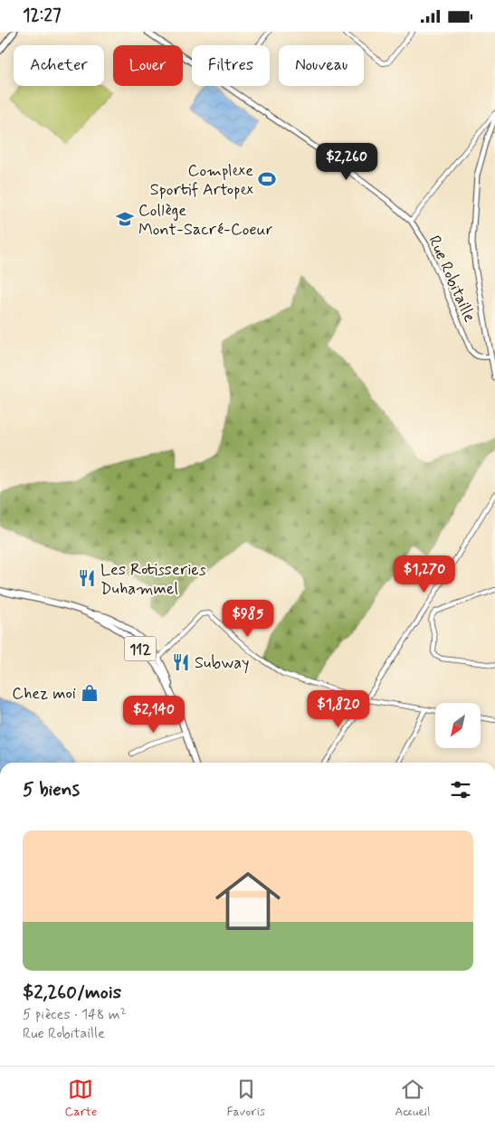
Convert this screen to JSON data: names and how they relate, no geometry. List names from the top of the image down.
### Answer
{
  "streets": {
    "main road": ["112"],
    "street": ["Rue Robitaille"]
  },
  "places": {
    "sports": ["Complexe Sportif Artopex"],
    "school or university": ["Collège Mont-Sacré-Coeur"],
    "restaurant": ["Les Rotisseries Duhammel", "Subway"],
    "shop": ["Chez moi"]
  },
  "north": "bottom left",
  "page": {
    "status": "12:27",
    "chip": [
      "Acheter",
      "Louer",
      "Filtres",
      "Nouveau"
    ],
    "price": [
      "$2,260",
      "$1,270",
      "$985",
      "$1,820",
      "$2,140"
    ],
    "heading": "5 biens",
    "list": [
      {
        "name": "$2,260/mois",
        "note": "5 pièces · 148 m² · Rue Robitaille"
      }
    ],
    "tabs": ["Carte", "Favoris", "Accueil"]
  }
}
